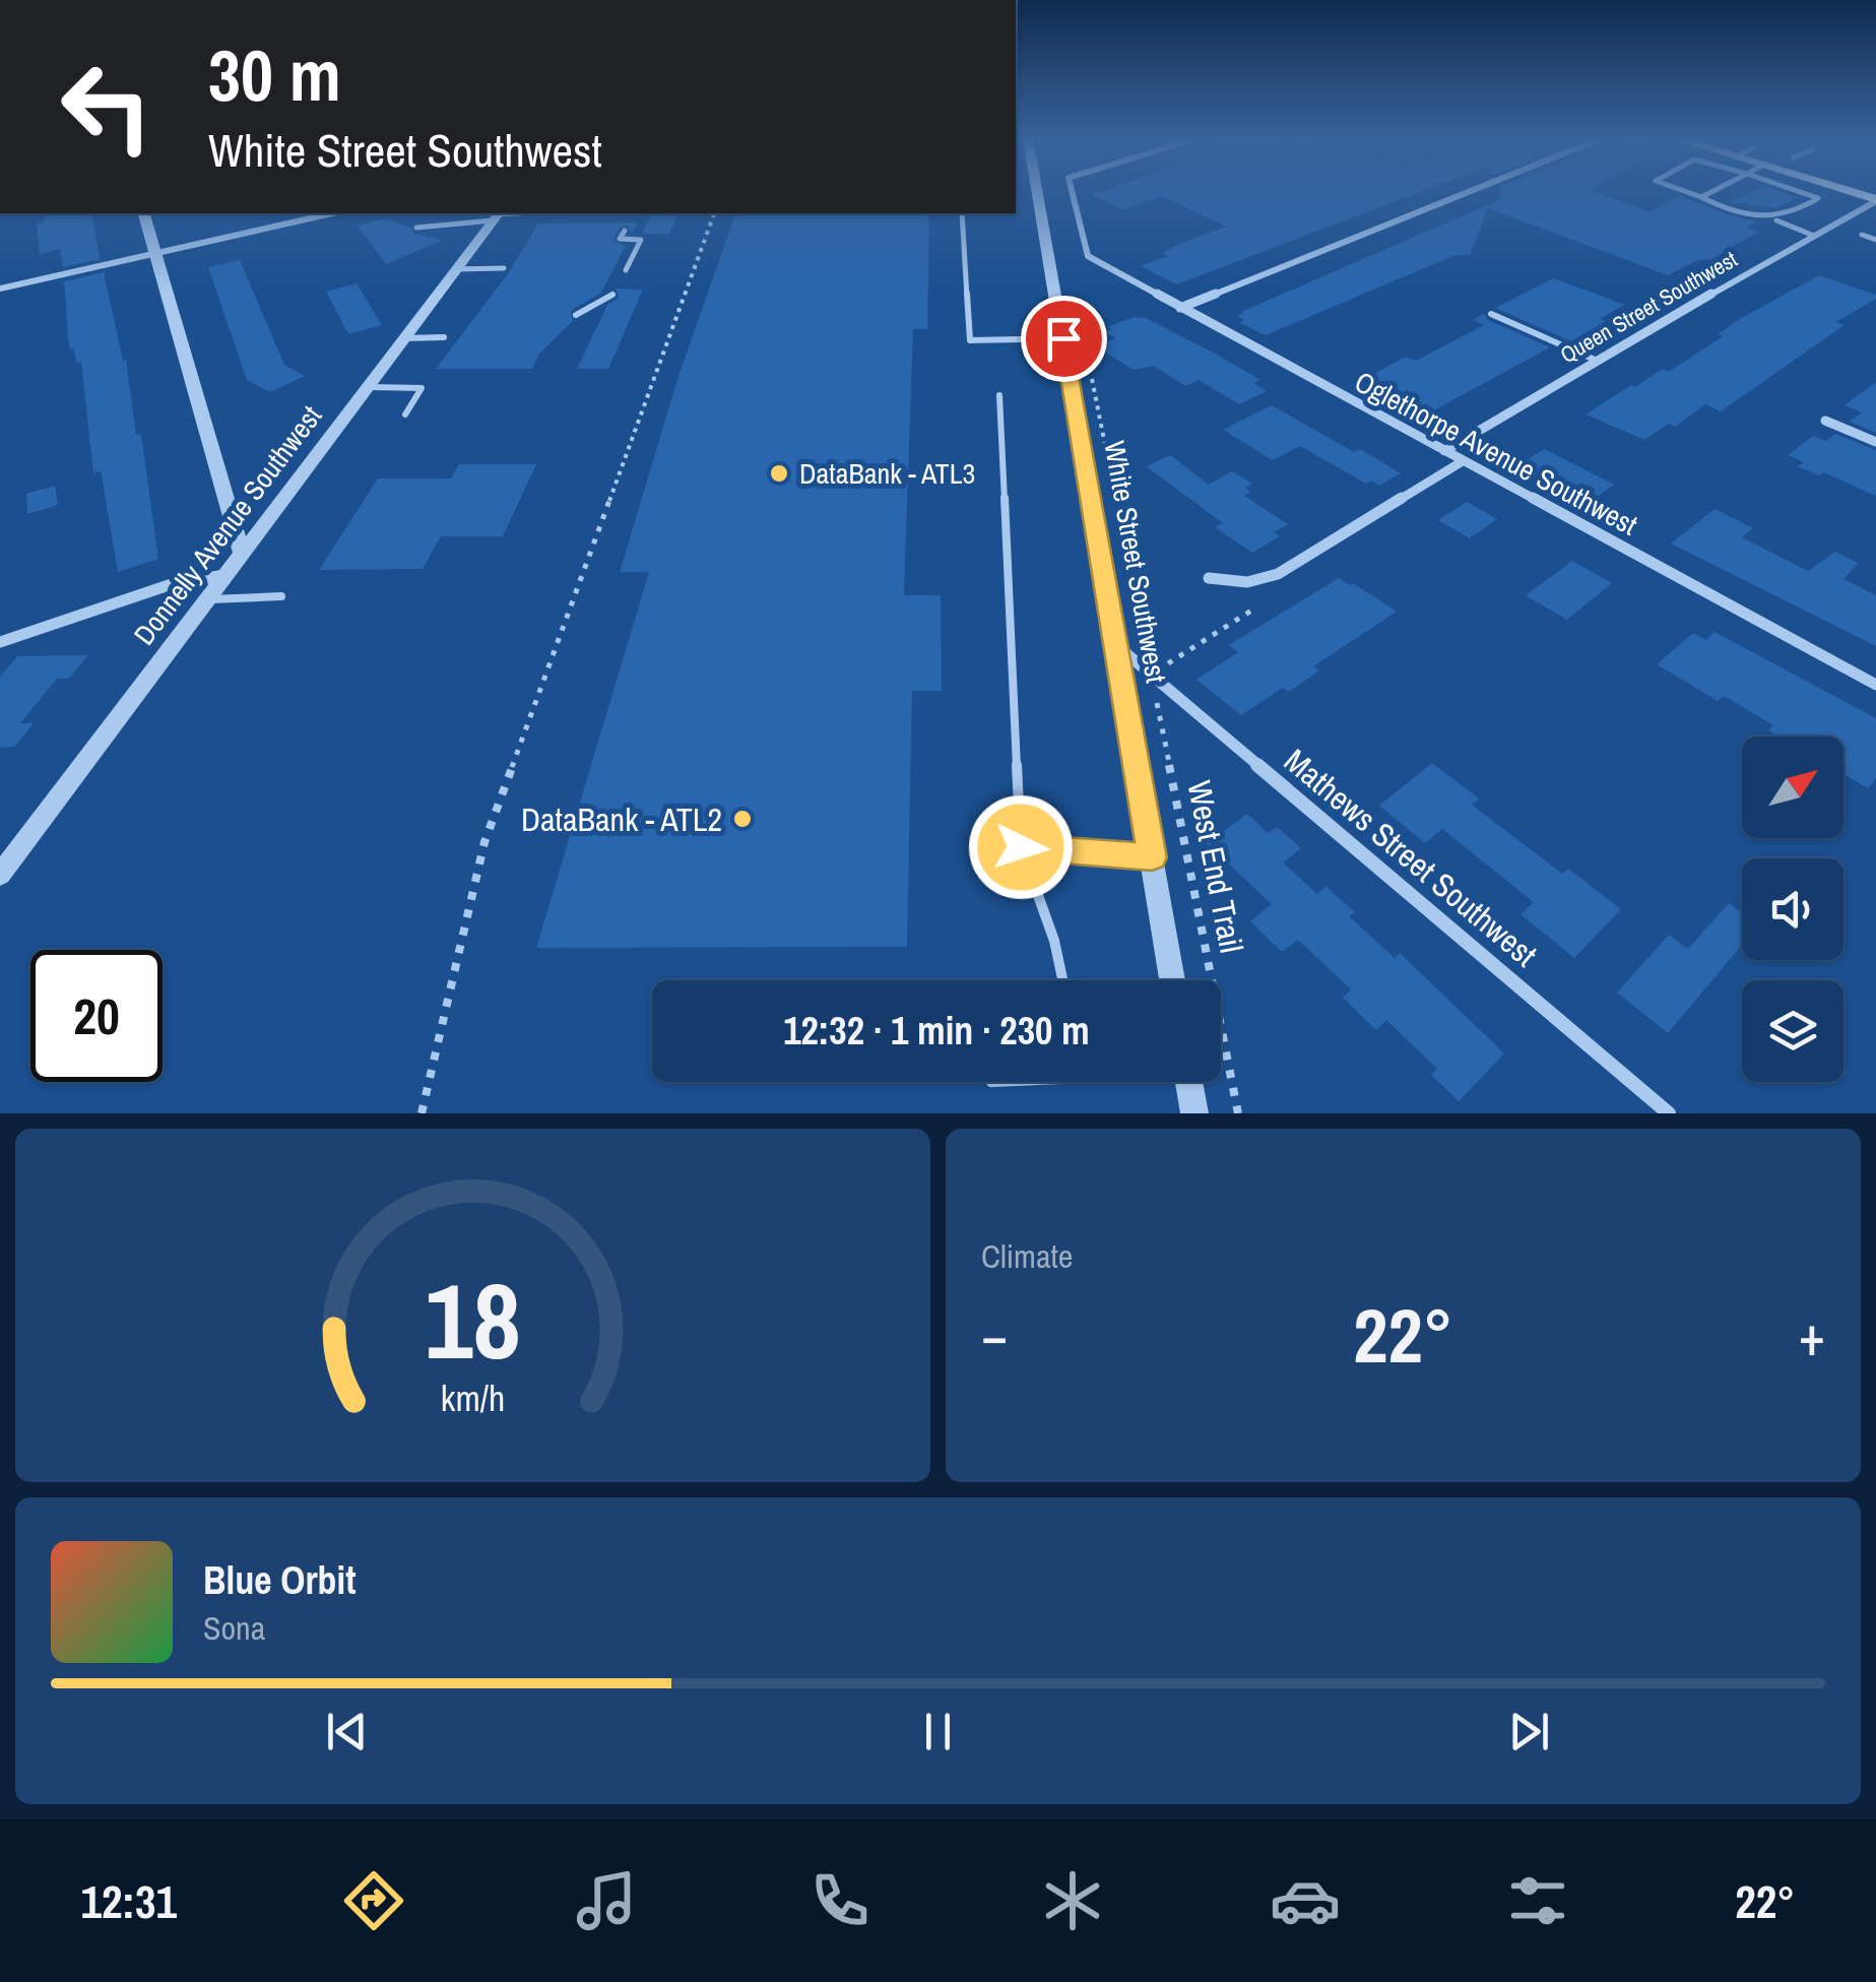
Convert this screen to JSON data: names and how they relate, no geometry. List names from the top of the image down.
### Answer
{
  "streets": {
    "street": [
      "Queen Street Southwest",
      "Oglethorpe Avenue Southwest",
      "Donnelly Avenue Southwest",
      "White Street Southwest",
      "Mathews Street Southwest"
    ],
    "path": ["West End Trail"]
  },
  "crossings": [
    ["Queen Street Southwest", "Oglethorpe Avenue Southwest"],
    ["White Street Southwest", "Mathews Street Southwest"]
  ],
  "places": ["DataBank - ATL3", "DataBank - ATL2"],
  "north": "top right",
  "page": {
    "turn": ["30 m", "White Street Southwest"],
    "limit": "20",
    "trip": "12:32 · 1 min · 230 m",
    "tile": "Climate",
    "heat": ["−", "22°", "+"],
    "song": ["Blue Orbit", "Sona"],
    "tabs": ["12:31", "22°"],
    "gauge": ["18", "km/h"]
  }
}
